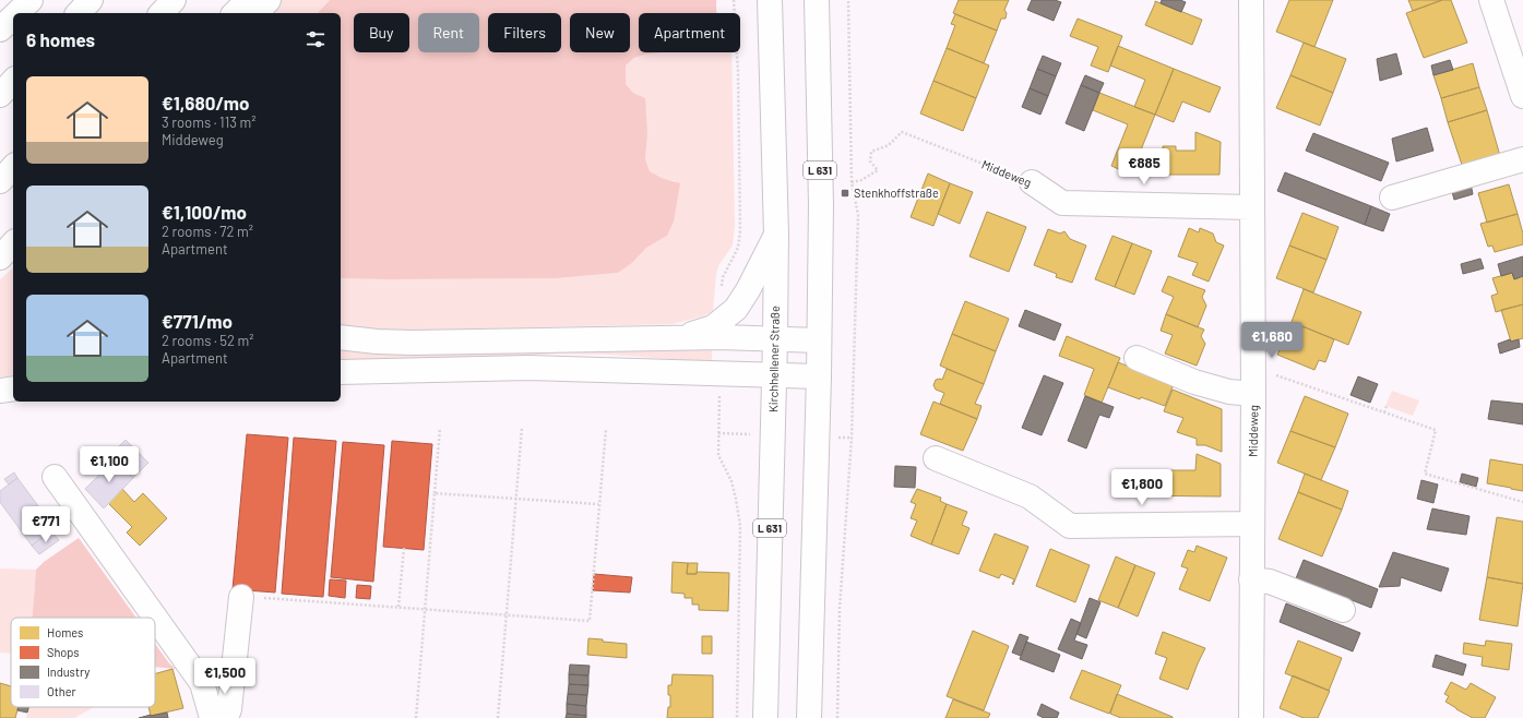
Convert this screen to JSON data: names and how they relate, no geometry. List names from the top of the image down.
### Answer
{
  "streets": {
    "main road": ["L 631", "Middeweg", "Kirchhellener Straße"]
  },
  "places": {
    "transit": ["Stenkhoffstraße"]
  },
  "legend": [
    "Homes",
    "Shops",
    "Industry",
    "Other"
  ],
  "page": {
    "chip": [
      "Buy",
      "Rent",
      "Filters",
      "New",
      "Apartment"
    ],
    "heading": "6 homes",
    "list": [
      {
        "name": "€1,680/mo",
        "note": "3 rooms · 113 m² · Middeweg"
      },
      {
        "name": "€1,100/mo",
        "note": "2 rooms · 72 m² · Apartment"
      },
      {
        "name": "€771/mo",
        "note": "2 rooms · 52 m² · Apartment"
      }
    ],
    "price": [
      "€885",
      "€1,680",
      "€1,100",
      "€1,800",
      "€771",
      "€1,500"
    ]
  }
}
